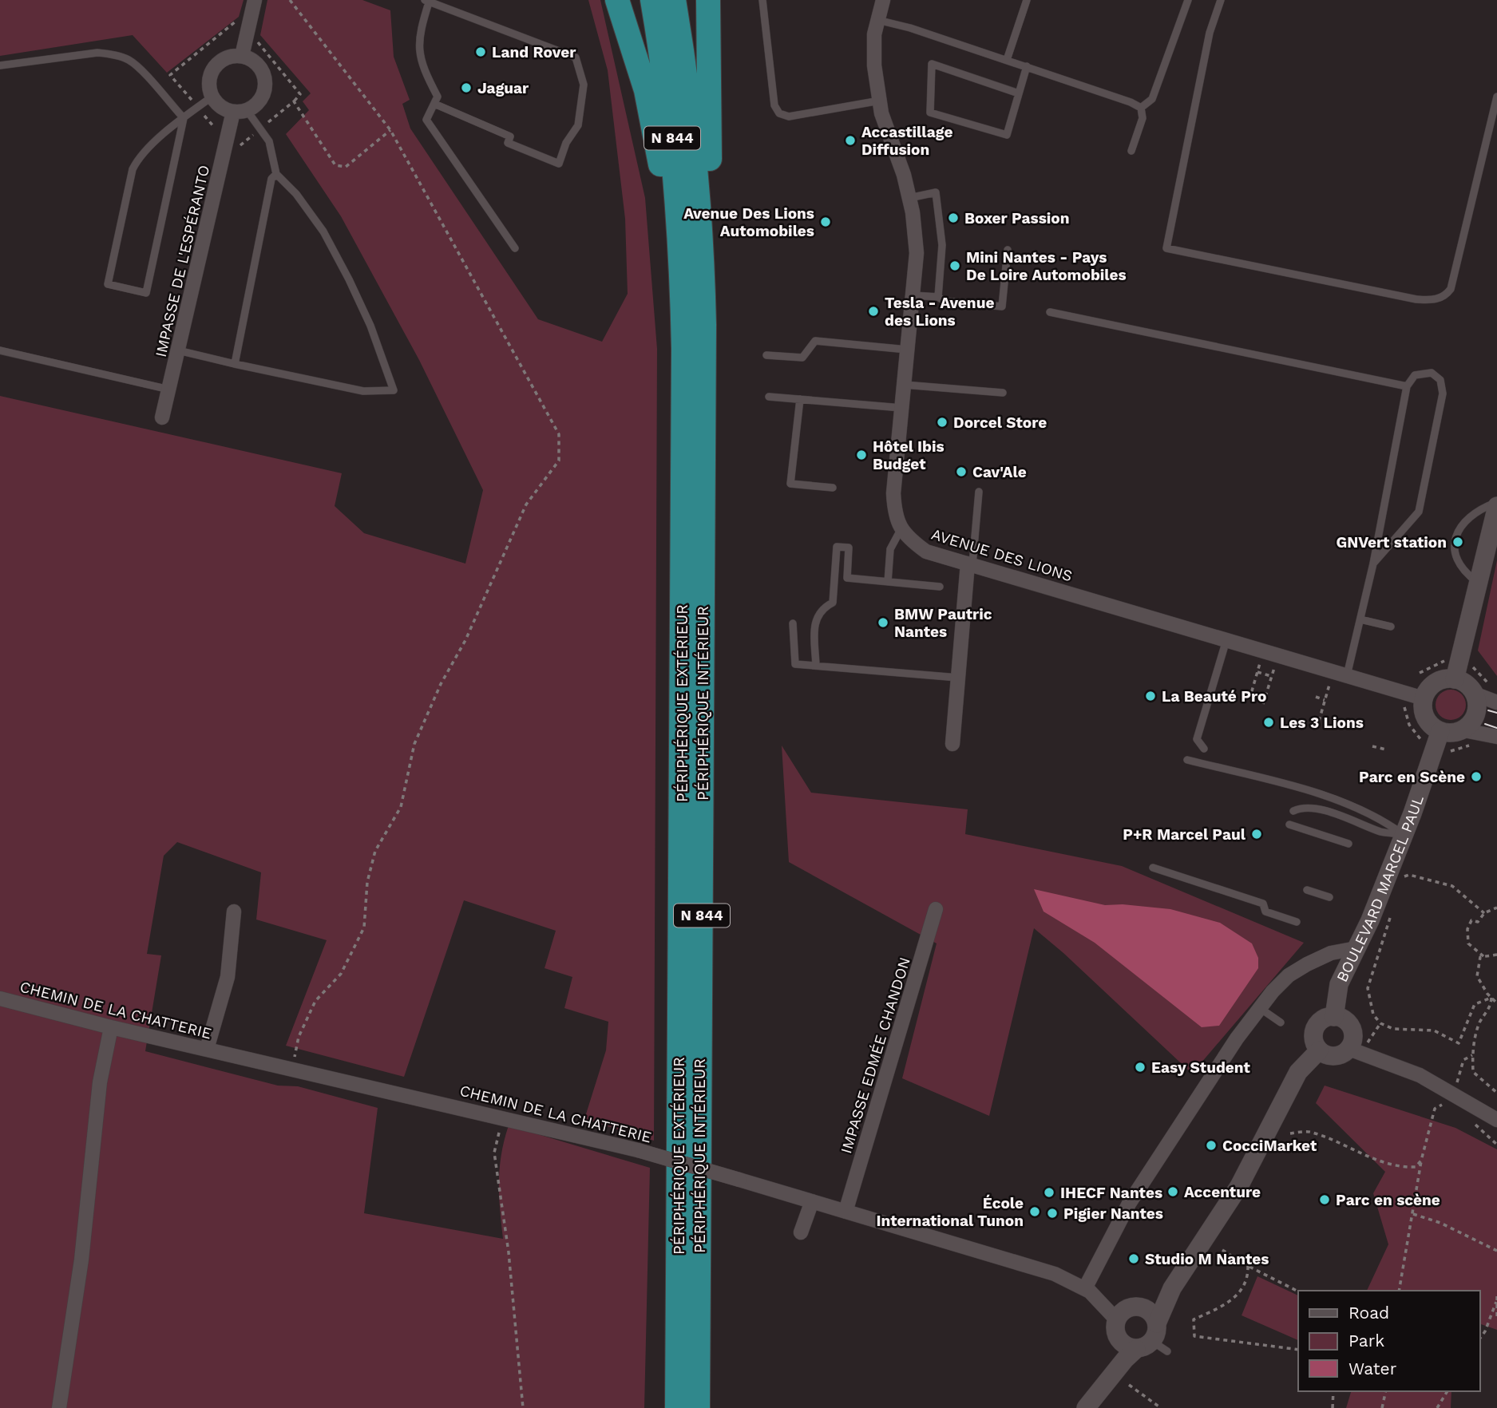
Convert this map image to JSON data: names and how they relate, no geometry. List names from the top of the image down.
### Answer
{
  "streets": {
    "highway": ["N 844", "PÉRIPHÉRIQUE EXTÉRIEUR", "PÉRIPHÉRIQUE INTÉRIEUR"],
    "street": [
      "IMPASSE DE L'ESPÉRANTO",
      "AVENUE DES LIONS",
      "BOULEVARD MARCEL PAUL",
      "CHEMIN DE LA CHATTERIE",
      "IMPASSE EDMÉE CHANDON"
    ]
  },
  "crossings": [
    ["AVENUE DES LIONS", "BOULEVARD MARCEL PAUL"],
    ["CHEMIN DE LA CHATTERIE", "IMPASSE EDMÉE CHANDON"]
  ],
  "places": [
    "Land Rover",
    "Jaguar",
    "Accastillage Diffusion",
    "Boxer Passion",
    "Avenue Des Lions Automobiles",
    "Mini Nantes - Pays De Loire Automobiles",
    "Tesla - Avenue des Lions",
    "Dorcel Store",
    "Hôtel Ibis Budget",
    "Cav'Ale",
    "GNVert station",
    "BMW Pautric Nantes",
    "La Beauté Pro",
    "Les 3 Lions",
    "Parc en Scène",
    "P+R Marcel Paul",
    "Easy Student",
    "CocciMarket",
    "Accenture",
    "IHECF Nantes",
    "Parc en scène",
    "École International Tunon",
    "Pigier Nantes",
    "Studio M Nantes"
  ],
  "legend": ["Road", "Park", "Water"]
}
